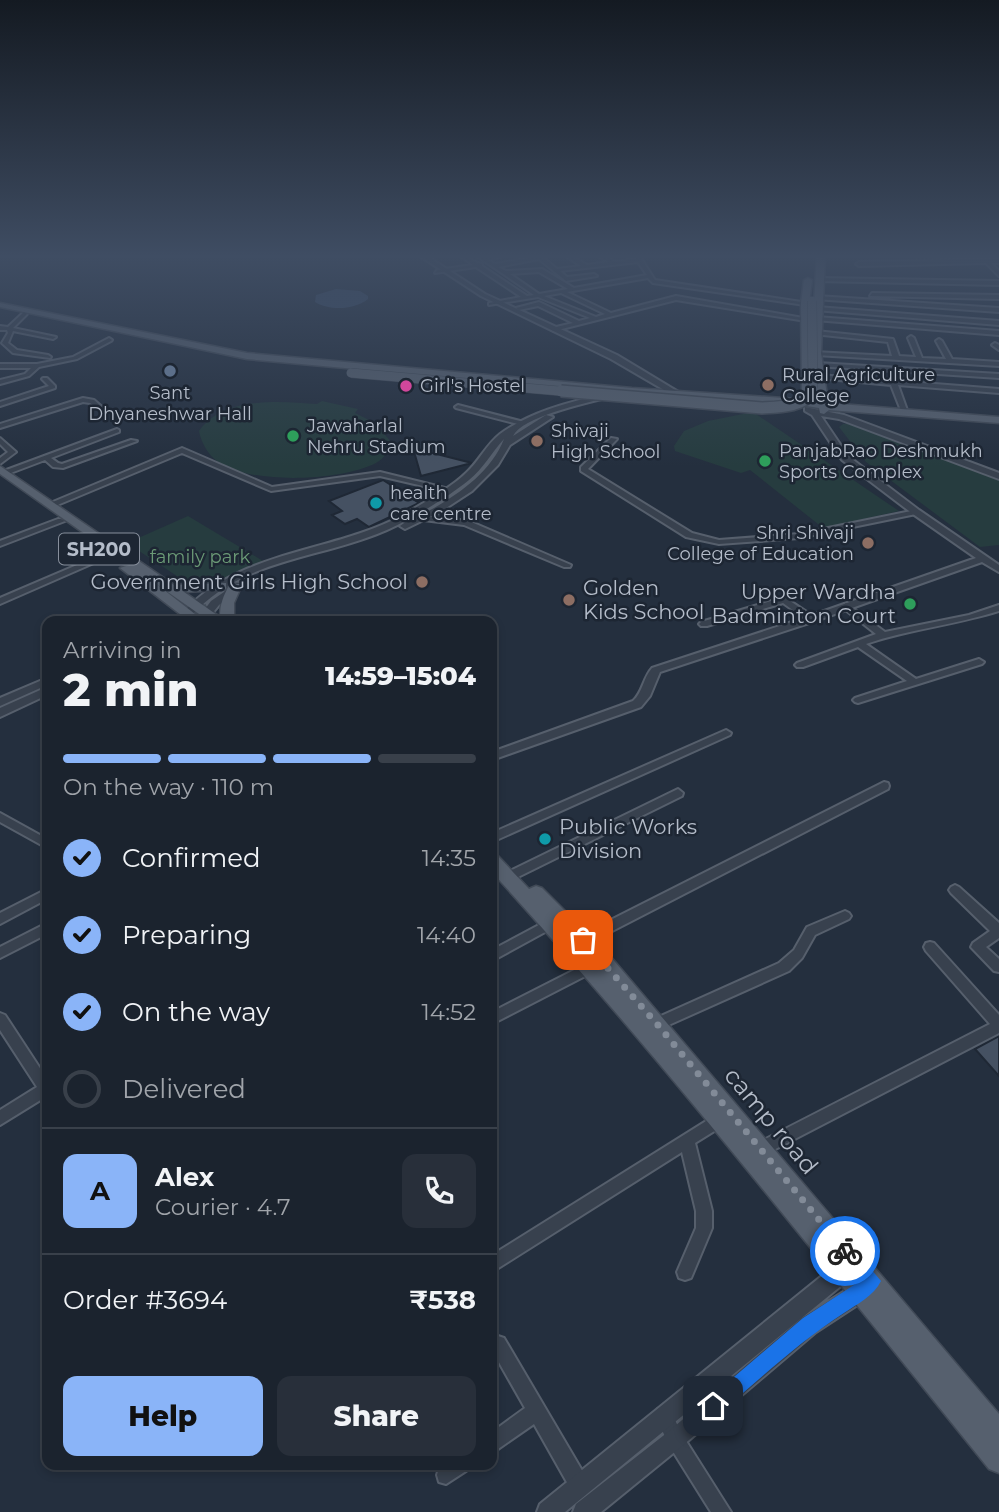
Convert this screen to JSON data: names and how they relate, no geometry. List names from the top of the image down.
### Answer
{
  "streets": {
    "main road": ["SH200", "camp road"]
  },
  "parks": ["family park"],
  "places": [
    "Sant Dhyaneshwar Hall",
    "Rural Agriculture College",
    "Girl's Hostel",
    "Jawaharlal Nehru Stadium",
    "Shivaji High School",
    "PanjabRao Deshmukh Sports Complex",
    "health care centre",
    "Shri Shivaji College of Education",
    "Government Girls High School",
    "Golden Kids School",
    "Upper Wardha Badminton Court",
    "Public Works Division"
  ],
  "page": {
    "heading": ["2 min", "Arriving in", "14:59–15:04"],
    "panel": [
      "Alex",
      "Courier · 4.7",
      "Order #3694",
      "₹538"
    ],
    "bar": "On the way · 110 m",
    "list": [
      ["Confirmed", "14:35"],
      ["Preparing", "14:40"],
      ["On the way", "14:52"],
      "Delivered"
    ],
    "round": "A",
    "buttons": ["Help", "Share"]
  }
}
